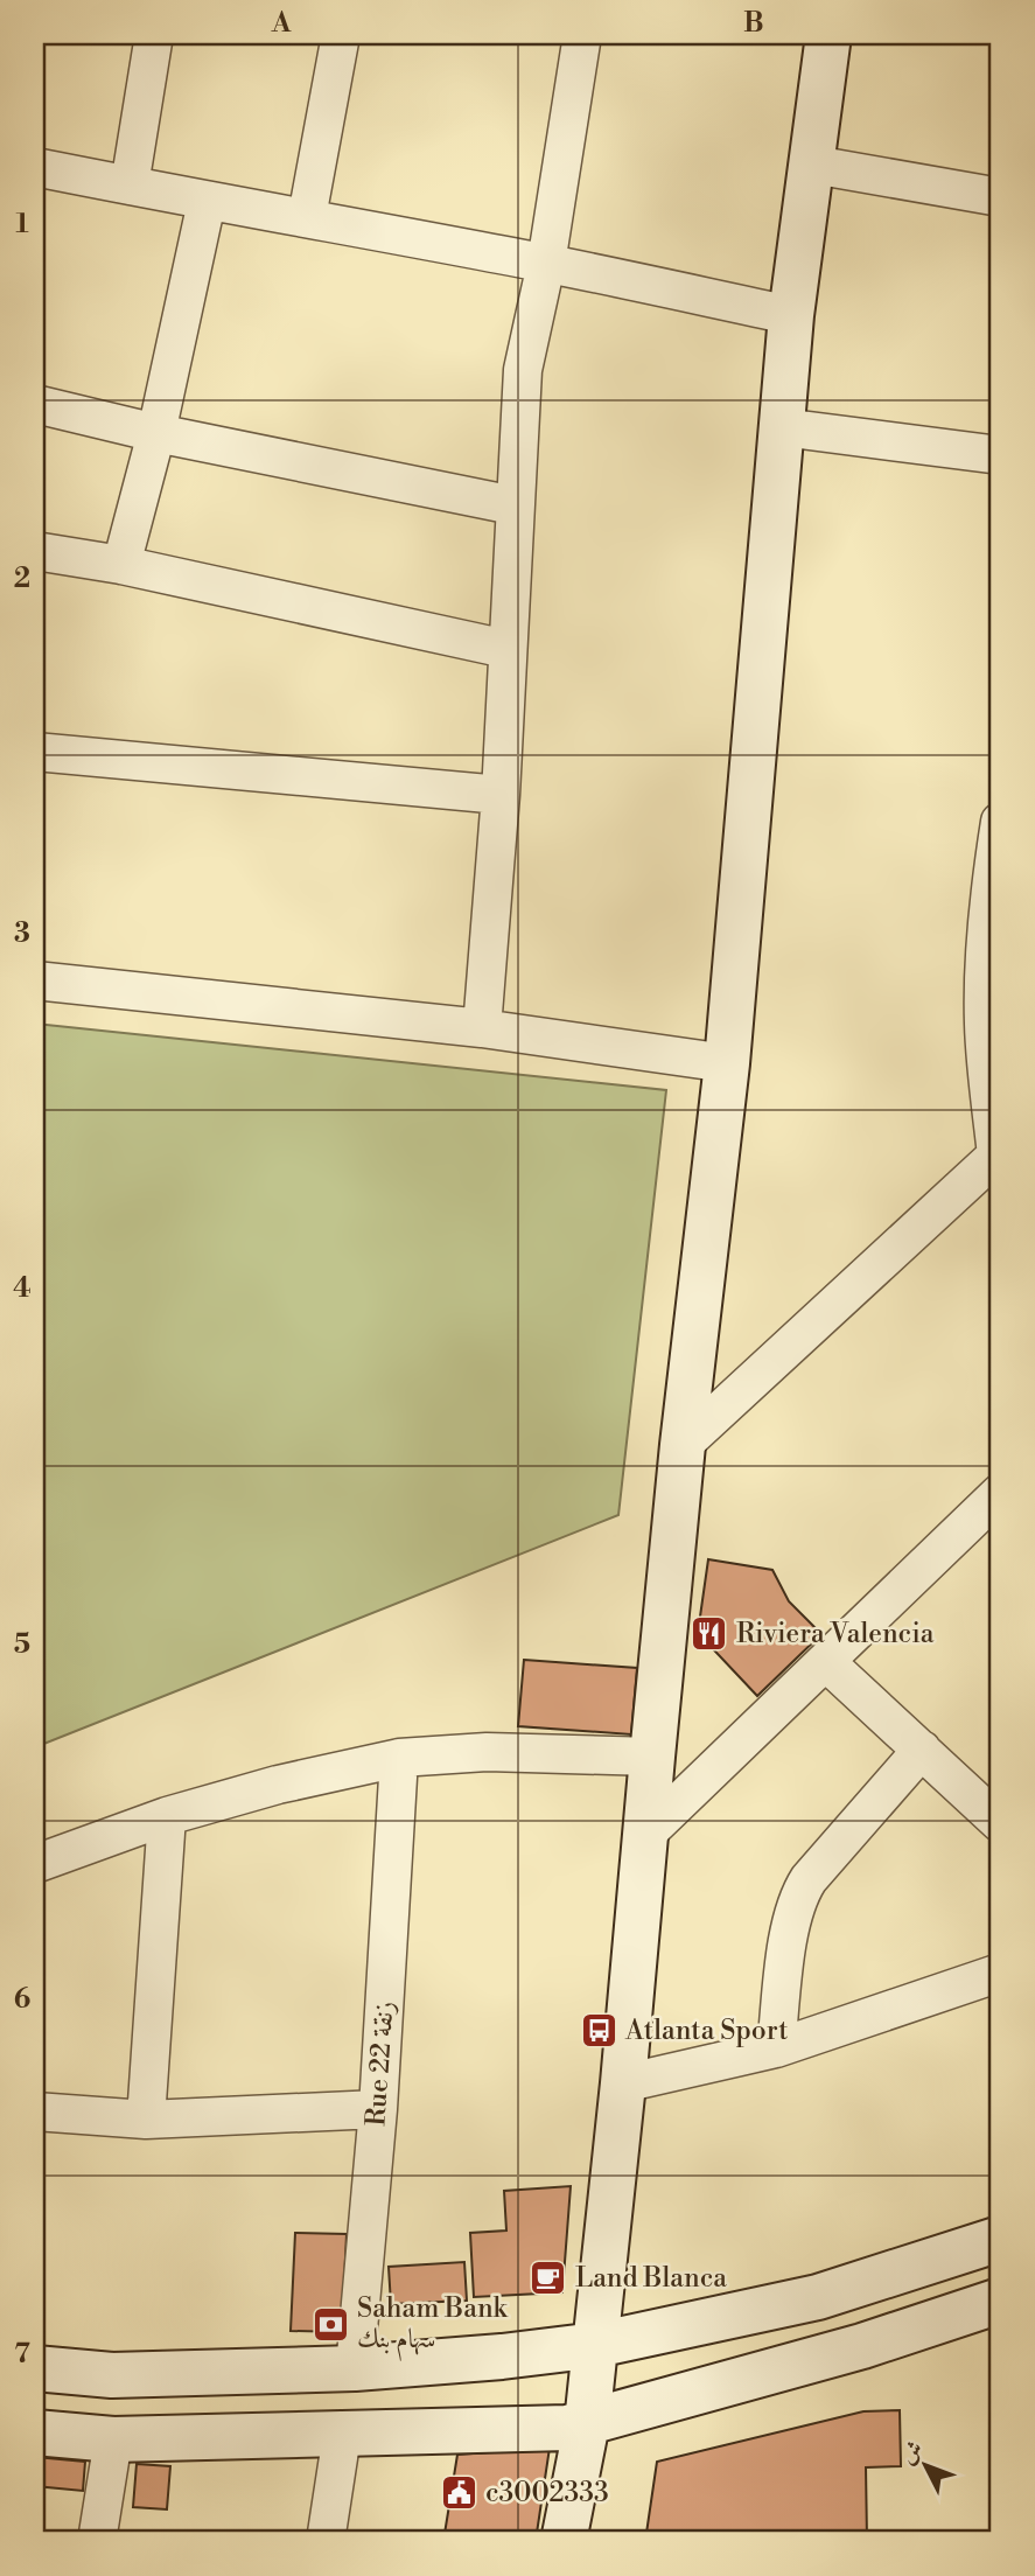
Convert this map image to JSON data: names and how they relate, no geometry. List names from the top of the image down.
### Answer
{
  "streets": {
    "street": ["Rue 22 زنقة"]
  },
  "places": {
    "restaurant": ["Riviera Valencia"],
    "bus stop": ["Atlanta Sport"],
    "cafe": ["Land Blanca"],
    "bank": ["Saham Bank سهام بنك"],
    "public building": ["c3002333"]
  },
  "north": "top left",
  "grid": {
    "columns": ["A", "B"],
    "rows": [
      "1",
      "2",
      "3",
      "4",
      "5",
      "6",
      "7"
    ]
  }
}
